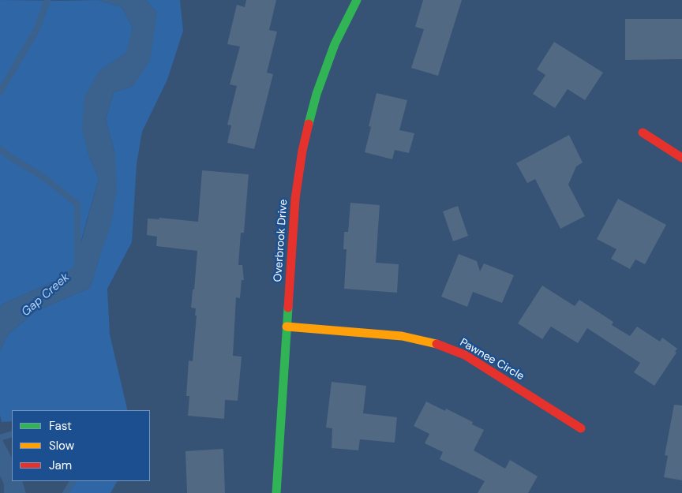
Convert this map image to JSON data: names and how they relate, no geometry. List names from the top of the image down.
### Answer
{
  "streets": {
    "street": ["Overbrook Drive", "Pawnee Circle"]
  },
  "crossings": [
    ["Overbrook Drive", "Pawnee Circle"]
  ],
  "water": ["Gap Creek"],
  "legend": ["Fast", "Slow", "Jam"]
}
